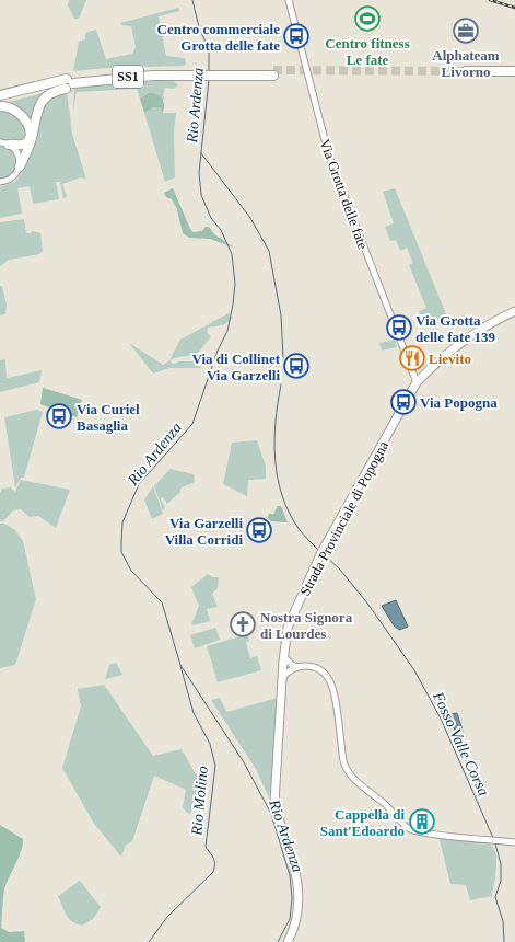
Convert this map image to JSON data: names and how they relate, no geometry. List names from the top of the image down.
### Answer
{
  "streets": {
    "highway": ["SS1"],
    "main road": ["Strada Provinciale di Popogna"],
    "street": ["Via Grotta delle fate"]
  },
  "crossings": [
    ["Via Grotta delle fate", "Strada Provinciale di Popogna"]
  ],
  "water": ["Rio Ardenza", "Fosso Valle Corsa", "Rio Molino"],
  "places": {
    "sports": ["Centro fitness Le fate"],
    "office": ["Alphateam Livorno"],
    "bus stop": [
      "Centro commerciale Grotta delle fate",
      "Via Grotta delle fate 139",
      "Via di Collinet Via Garzelli",
      "Via Popogna",
      "Via Curiel Basaglia",
      "Via Garzelli Villa Corridi"
    ],
    "restaurant": ["Lievito"],
    "church": ["Nostra Signora di Lourdes"],
    "building": ["Cappella di Sant'Edoardo"]
  }
}
